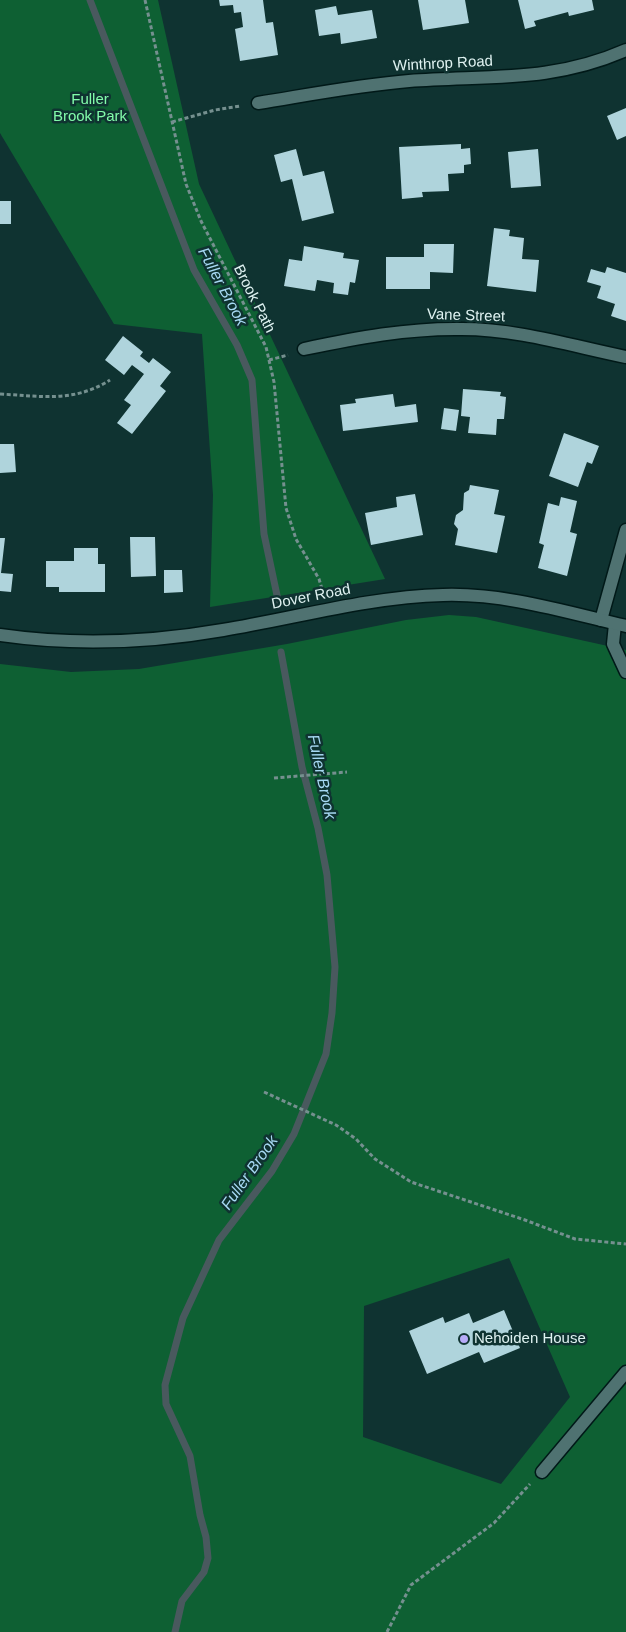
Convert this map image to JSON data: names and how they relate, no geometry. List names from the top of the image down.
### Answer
{
  "streets": {
    "street": ["Winthrop Road", "Vane Street", "Dover Road"],
    "path": ["Brook Path"]
  },
  "crossings": [
    ["Brook Path", "Dover Road"]
  ],
  "water": ["Fuller Brook"],
  "parks": ["Fuller Brook Park"],
  "places": ["Nehoiden House"]
}
